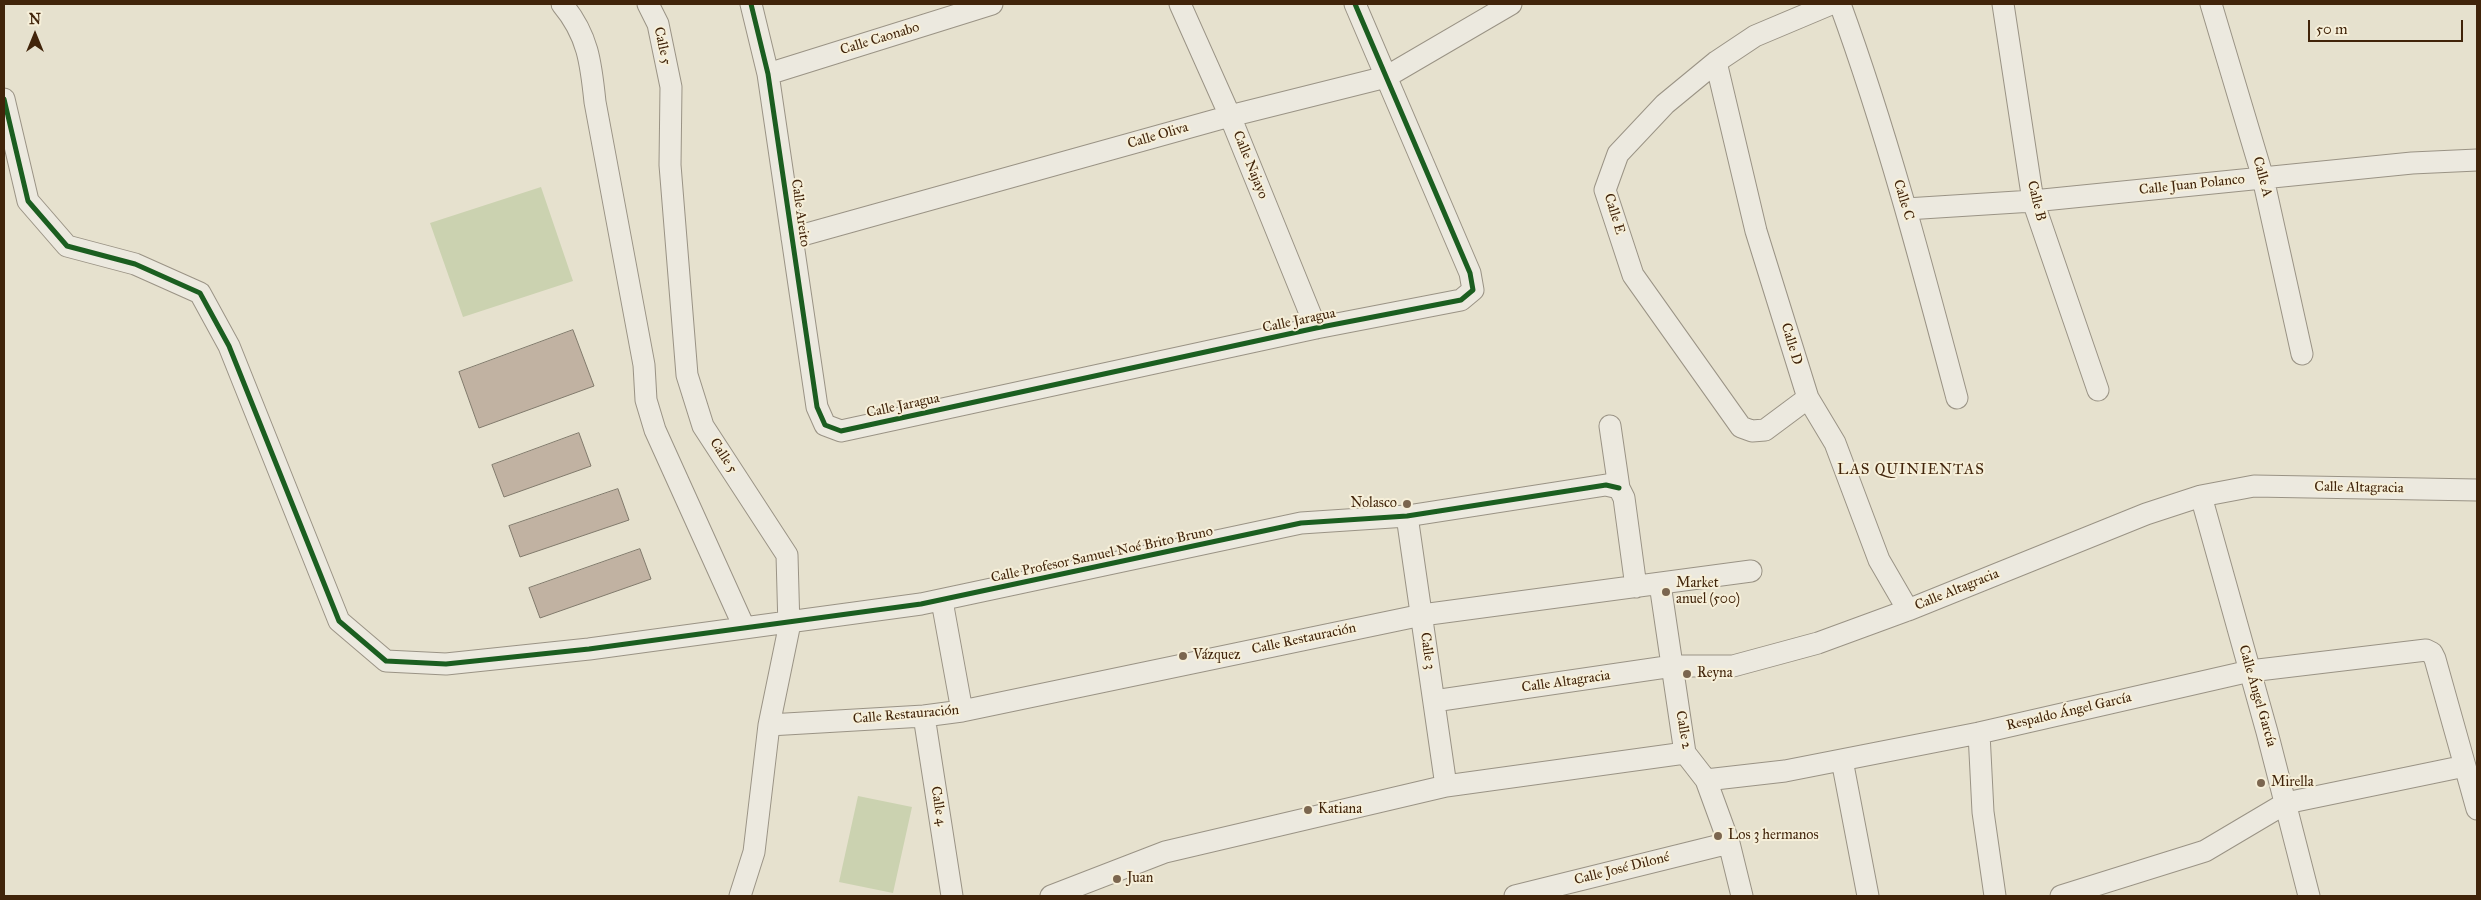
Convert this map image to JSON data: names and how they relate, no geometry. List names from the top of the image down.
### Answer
{
  "streets": {
    "street": [
      "Calle Caonabo",
      "Calle 5",
      "Calle Oliva",
      "Calle Najayo",
      "Calle A",
      "Calle Juan Polanco",
      "Calle C",
      "Calle B",
      "Calle Areito",
      "Calle E",
      "Calle Jaragua",
      "Calle D",
      "Calle Altagracia",
      "Calle Profesor Samuel Noé Brito Bruno",
      "Calle Restauración",
      "Calle 3",
      "Calle Ángel García",
      "Respaldo Ángel García",
      "Calle 2",
      "Calle 4",
      "Calle José Diloné"
    ]
  },
  "crossings": [
    ["Calle Caonabo", "Calle Areito"],
    ["Calle 5", "Calle Profesor Samuel Noé Brito Bruno"],
    ["Calle 5", "Calle Restauración"],
    ["Calle Oliva", "Calle Najayo"],
    ["Calle Oliva", "Calle Areito"],
    ["Calle Oliva", "Calle Jaragua"],
    ["Calle Najayo", "Calle Jaragua"],
    ["Calle A", "Calle Juan Polanco"],
    ["Calle Juan Polanco", "Calle C"],
    ["Calle Juan Polanco", "Calle B"],
    ["Calle Areito", "Calle Jaragua"],
    ["Calle E", "Calle D"],
    ["Calle D", "Calle Altagracia"],
    ["Calle Altagracia", "Calle 3"],
    ["Calle Altagracia", "Calle Ángel García"],
    ["Calle Altagracia", "Calle 2"],
    ["Calle Profesor Samuel Noé Brito Bruno", "Calle 3"],
    ["Calle Restauración", "Calle 3"],
    ["Calle Restauración", "Calle 2"],
    ["Calle Restauración", "Calle 4"],
    ["Calle Ángel García", "Respaldo Ángel García"],
    ["Respaldo Ángel García", "Calle 2"],
    ["Calle 2", "Calle José Diloné"]
  ],
  "districts": ["LAS QUINIENTAS"],
  "places": [
    "Nolasco",
    "Market anuel (500)",
    "Vázquez",
    "Reyna",
    "Mirella",
    "Katiana",
    "Los 3 hermanos",
    "Juan"
  ],
  "scale_bar": "50 m",
  "north": "top"
}
